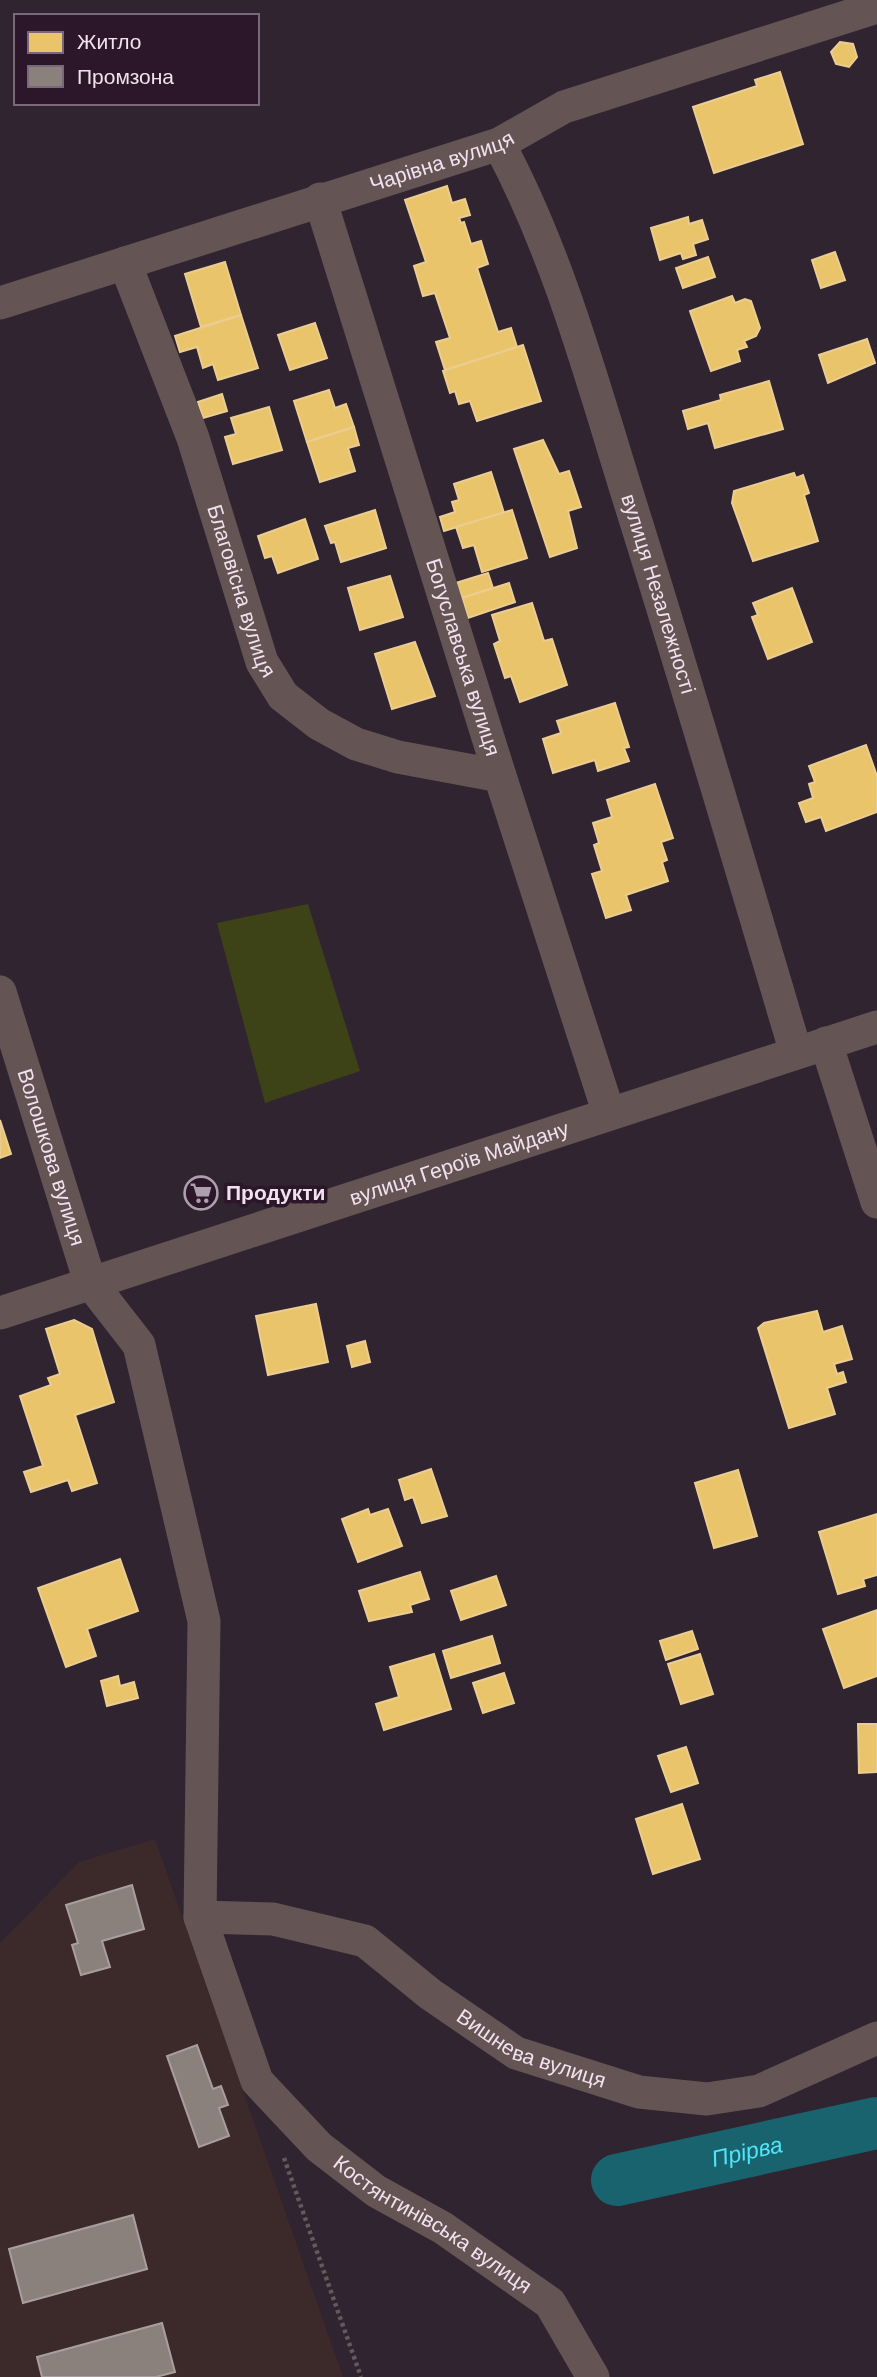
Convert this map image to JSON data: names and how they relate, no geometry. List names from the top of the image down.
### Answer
{
  "streets": {
    "street": [
      "Чарівна вулиця",
      "Благовісна вулиця",
      "вулиця Незалежності",
      "Богуславська вулиця",
      "Волошкова вулиця",
      "вулиця Героїв Майдану",
      "Вишнева вулиця",
      "Костянтинівська вулиця"
    ]
  },
  "crossings": [
    ["Чарівна вулиця", "Благовісна вулиця"],
    ["Чарівна вулиця", "вулиця Незалежності"],
    ["Чарівна вулиця", "Богуславська вулиця"],
    ["Благовісна вулиця", "Богуславська вулиця"],
    ["вулиця Незалежності", "вулиця Героїв Майдану"],
    ["Богуславська вулиця", "вулиця Героїв Майдану"],
    ["Волошкова вулиця", "вулиця Героїв Майдану"],
    ["Вишнева вулиця", "Костянтинівська вулиця"]
  ],
  "water": ["Прірва"],
  "places": {
    "supermarket": ["Продукти"]
  },
  "legend": ["Житло", "Промзона"]
}
